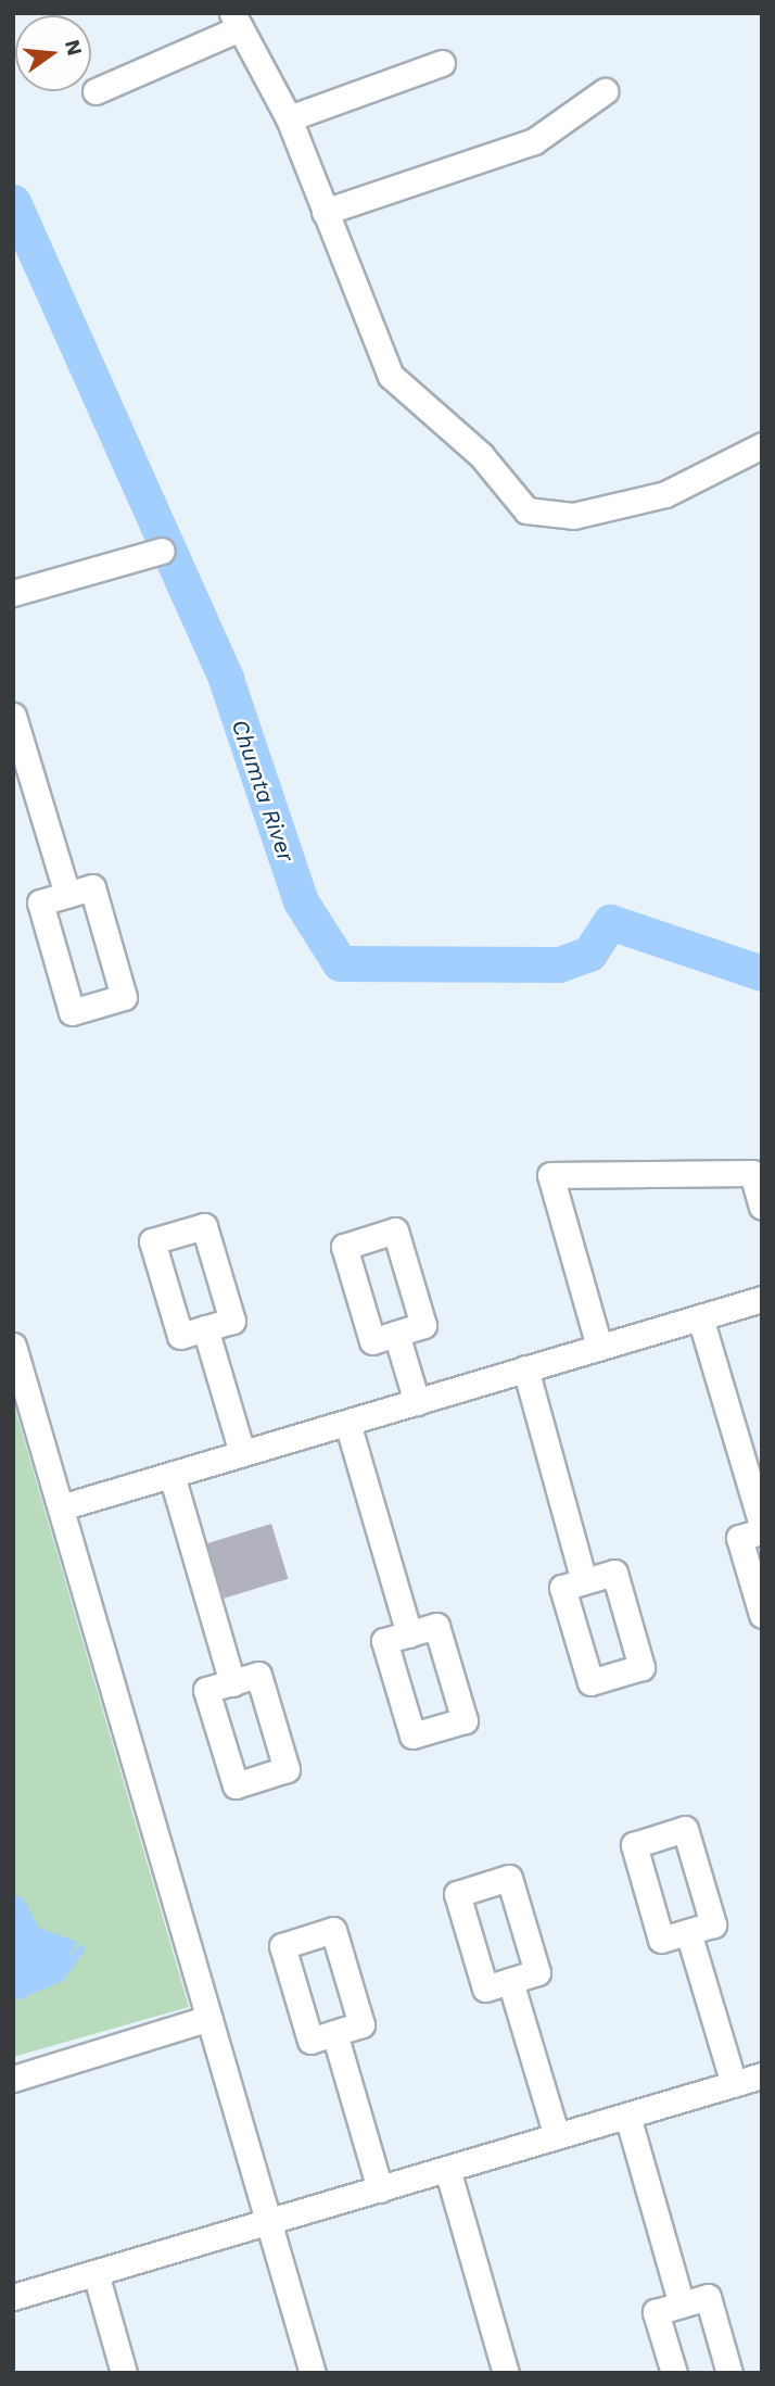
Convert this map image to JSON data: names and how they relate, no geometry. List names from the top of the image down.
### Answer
{
  "water": ["Chumta River"],
  "north": "right"
}
